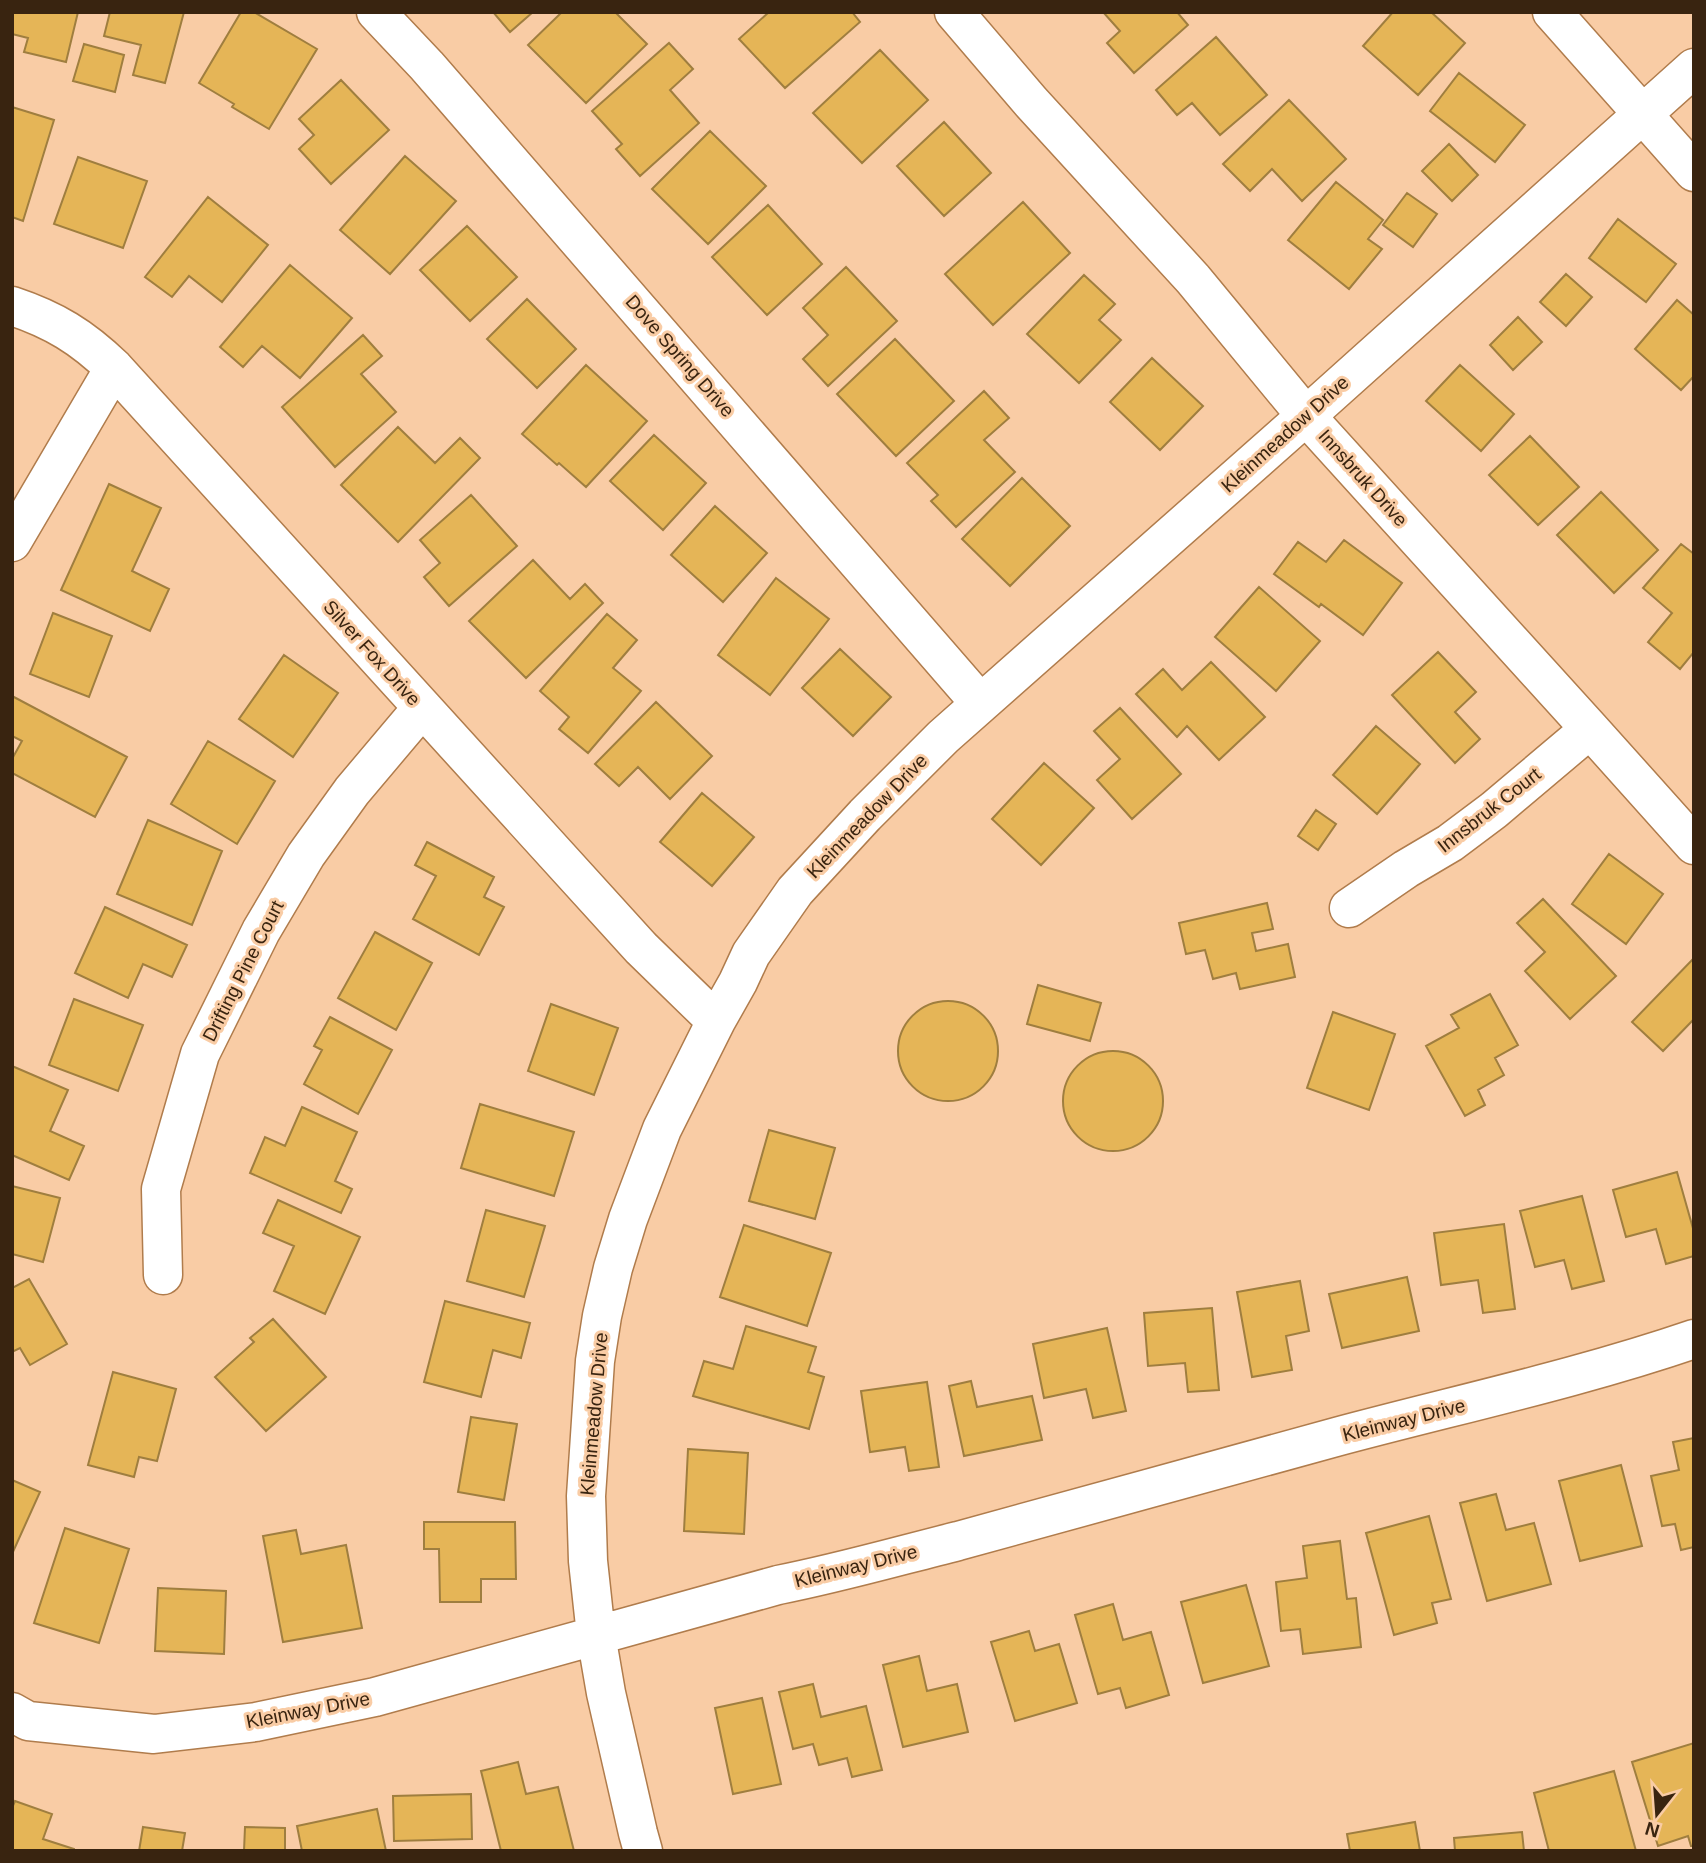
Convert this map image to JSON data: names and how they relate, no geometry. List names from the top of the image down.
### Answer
{
  "streets": {
    "street": [
      "Dove Spring Drive",
      "Kleinmeadow Drive",
      "Innsbruk Drive",
      "Silver Fox Drive",
      "Innsbruk Court",
      "Drifting Pine Court",
      "Kleinway Drive"
    ]
  },
  "crossings": [
    ["Dove Spring Drive", "Kleinmeadow Drive"],
    ["Kleinmeadow Drive", "Innsbruk Drive"],
    ["Kleinmeadow Drive", "Silver Fox Drive"],
    ["Kleinmeadow Drive", "Kleinway Drive"],
    ["Innsbruk Drive", "Innsbruk Court"],
    ["Silver Fox Drive", "Drifting Pine Court"]
  ],
  "north": "bottom"
}
